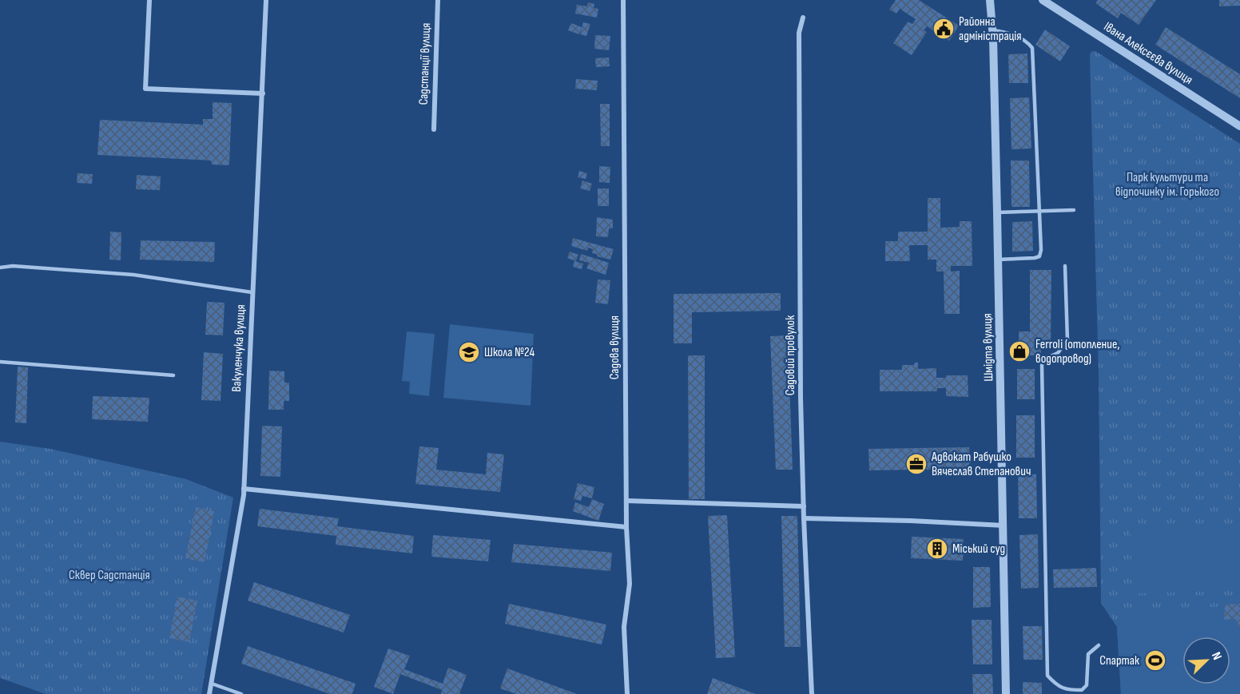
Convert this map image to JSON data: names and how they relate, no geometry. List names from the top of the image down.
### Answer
{
  "streets": {
    "street": [
      "Івана Алексєєва вулиця",
      "Садстанції вулиця",
      "Садова вулиця",
      "Шмідта вулиця",
      "Вакуленчука вулиця",
      "Садовий провулок"
    ]
  },
  "parks": ["Парк культури та відпочинку ім. Горького", "Сквер Садстанція"],
  "places": {
    "public building": ["Районна адміністрація"],
    "shop": ["Ferroli (отопление, водопровод)"],
    "school or university": ["Школа №24"],
    "office": ["Адвокат Рабушко Вячеслав Степанович"],
    "building": ["Міський суд"],
    "sports": ["Спартак"]
  },
  "north": "top right"
}
